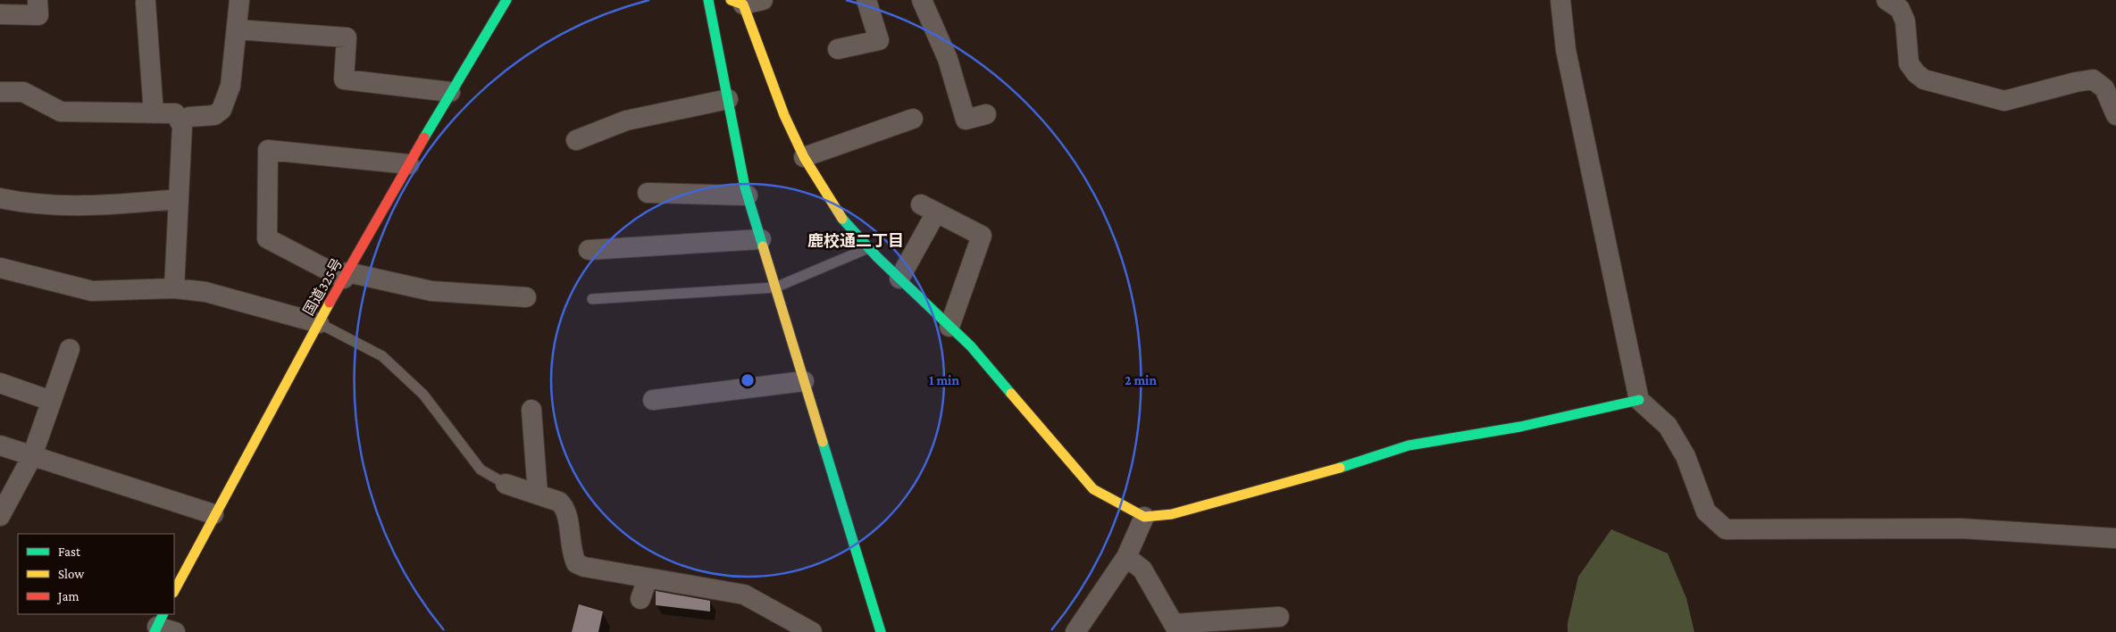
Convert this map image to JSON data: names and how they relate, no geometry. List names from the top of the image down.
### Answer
{
  "streets": {
    "main road": ["国道325号"]
  },
  "districts": ["鹿校通二丁目"],
  "legend": ["Fast", "Slow", "Jam"],
  "rings": ["1 min", "2 min"]
}
